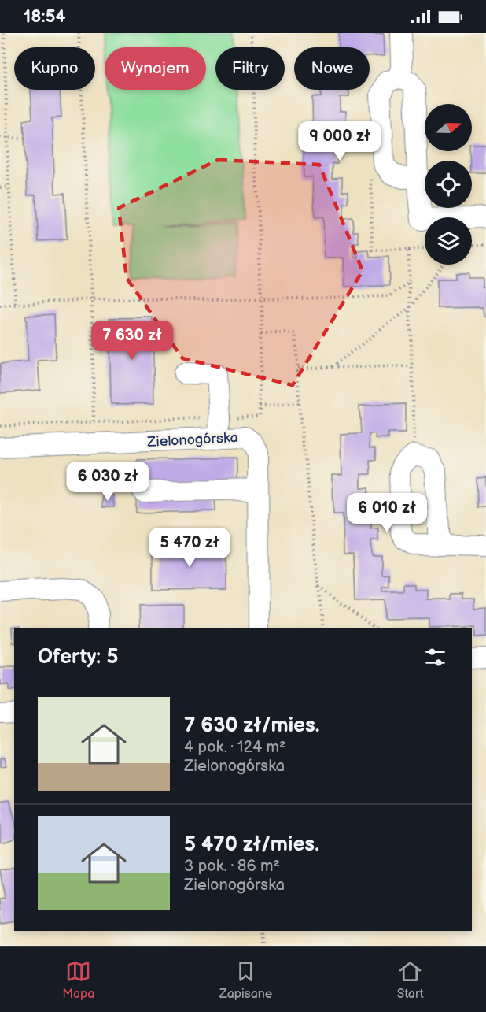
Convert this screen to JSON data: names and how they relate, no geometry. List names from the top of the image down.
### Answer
{
  "streets": {
    "street": ["Zielonogórska"]
  },
  "north": "right",
  "page": {
    "status": "18:54",
    "chip": [
      "Kupno",
      "Wynajem",
      "Filtry",
      "Nowe"
    ],
    "price": [
      "9 000 zł",
      "7 630 zł",
      "6 030 zł",
      "6 010 zł",
      "5 470 zł"
    ],
    "heading": "Oferty: 5",
    "list": [
      {
        "name": "7 630 zł/mies.",
        "note": "4 pok. · 124 m² · Zielonogórska"
      },
      {
        "name": "5 470 zł/mies.",
        "note": "3 pok. · 86 m² · Zielonogórska"
      }
    ],
    "tabs": ["Mapa", "Zapisane", "Start"]
  }
}
